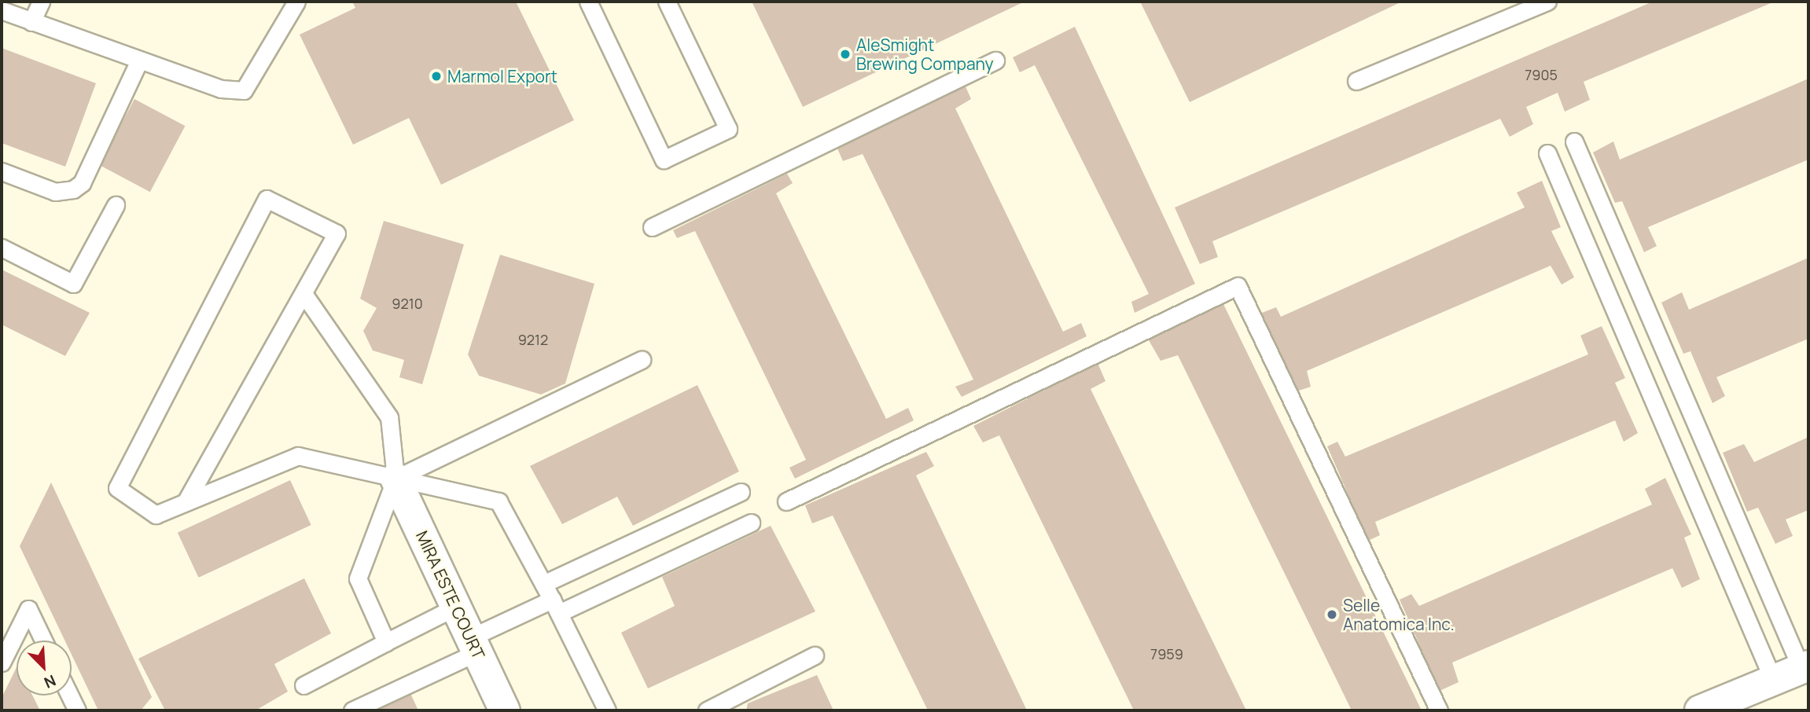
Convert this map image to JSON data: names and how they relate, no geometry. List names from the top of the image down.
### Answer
{
  "streets": {
    "street": ["MIRA ESTE COURT"]
  },
  "places": ["AleSmight Brewing Company", "Marmol Export", "Selle Anatomica Inc."],
  "house_numbers": [
    "7905",
    "9210",
    "9212",
    "7959"
  ],
  "north": "bottom right"
}
